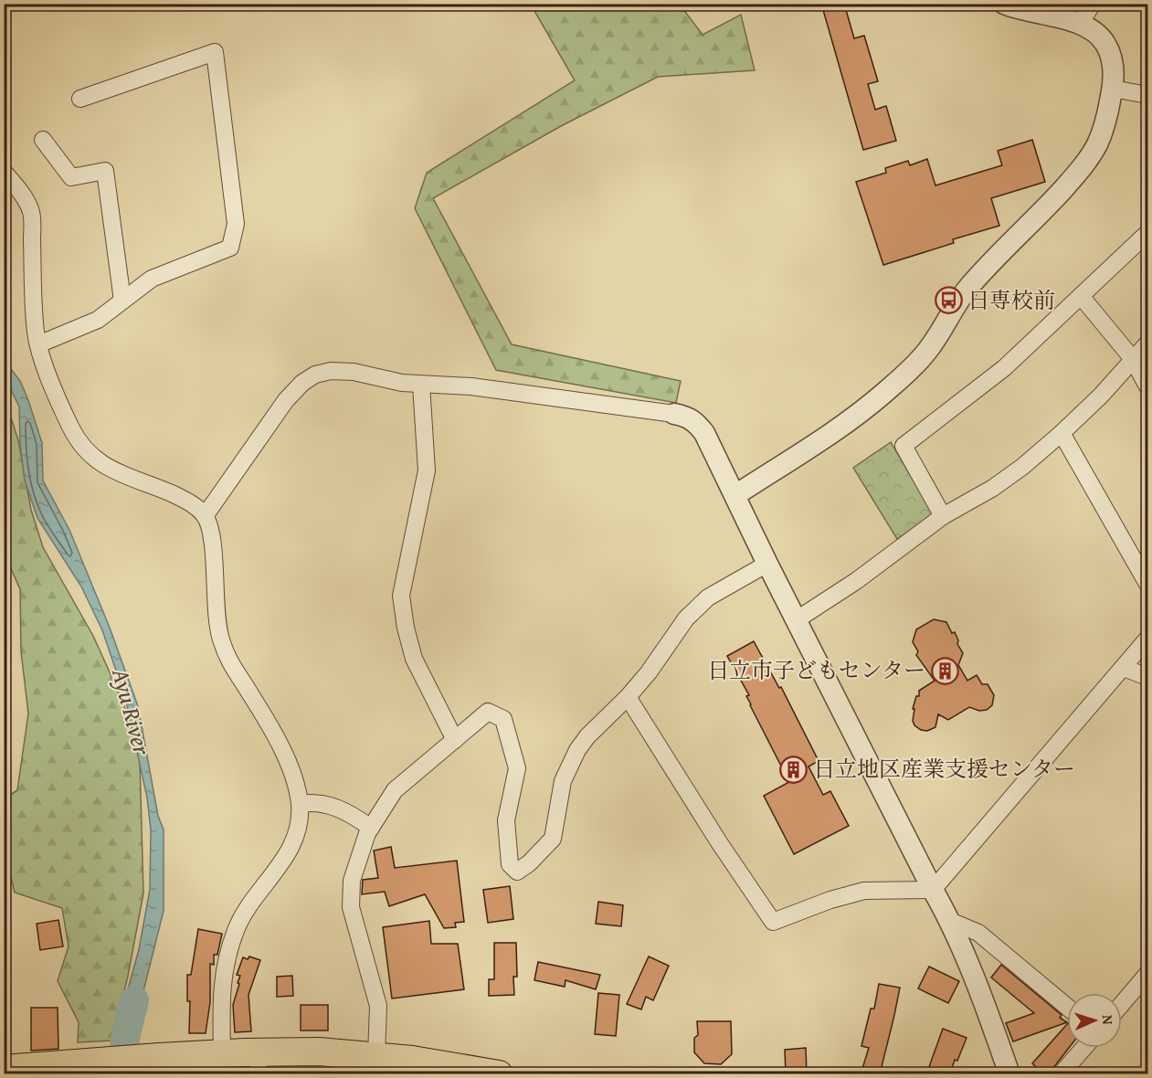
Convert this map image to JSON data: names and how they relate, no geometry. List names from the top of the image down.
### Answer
{
  "water": ["Ayu River"],
  "places": {
    "bus stop": ["日専校前"],
    "building": ["日立市子どもセンター", "日立地区産業支援センター"]
  },
  "north": "right"
}
